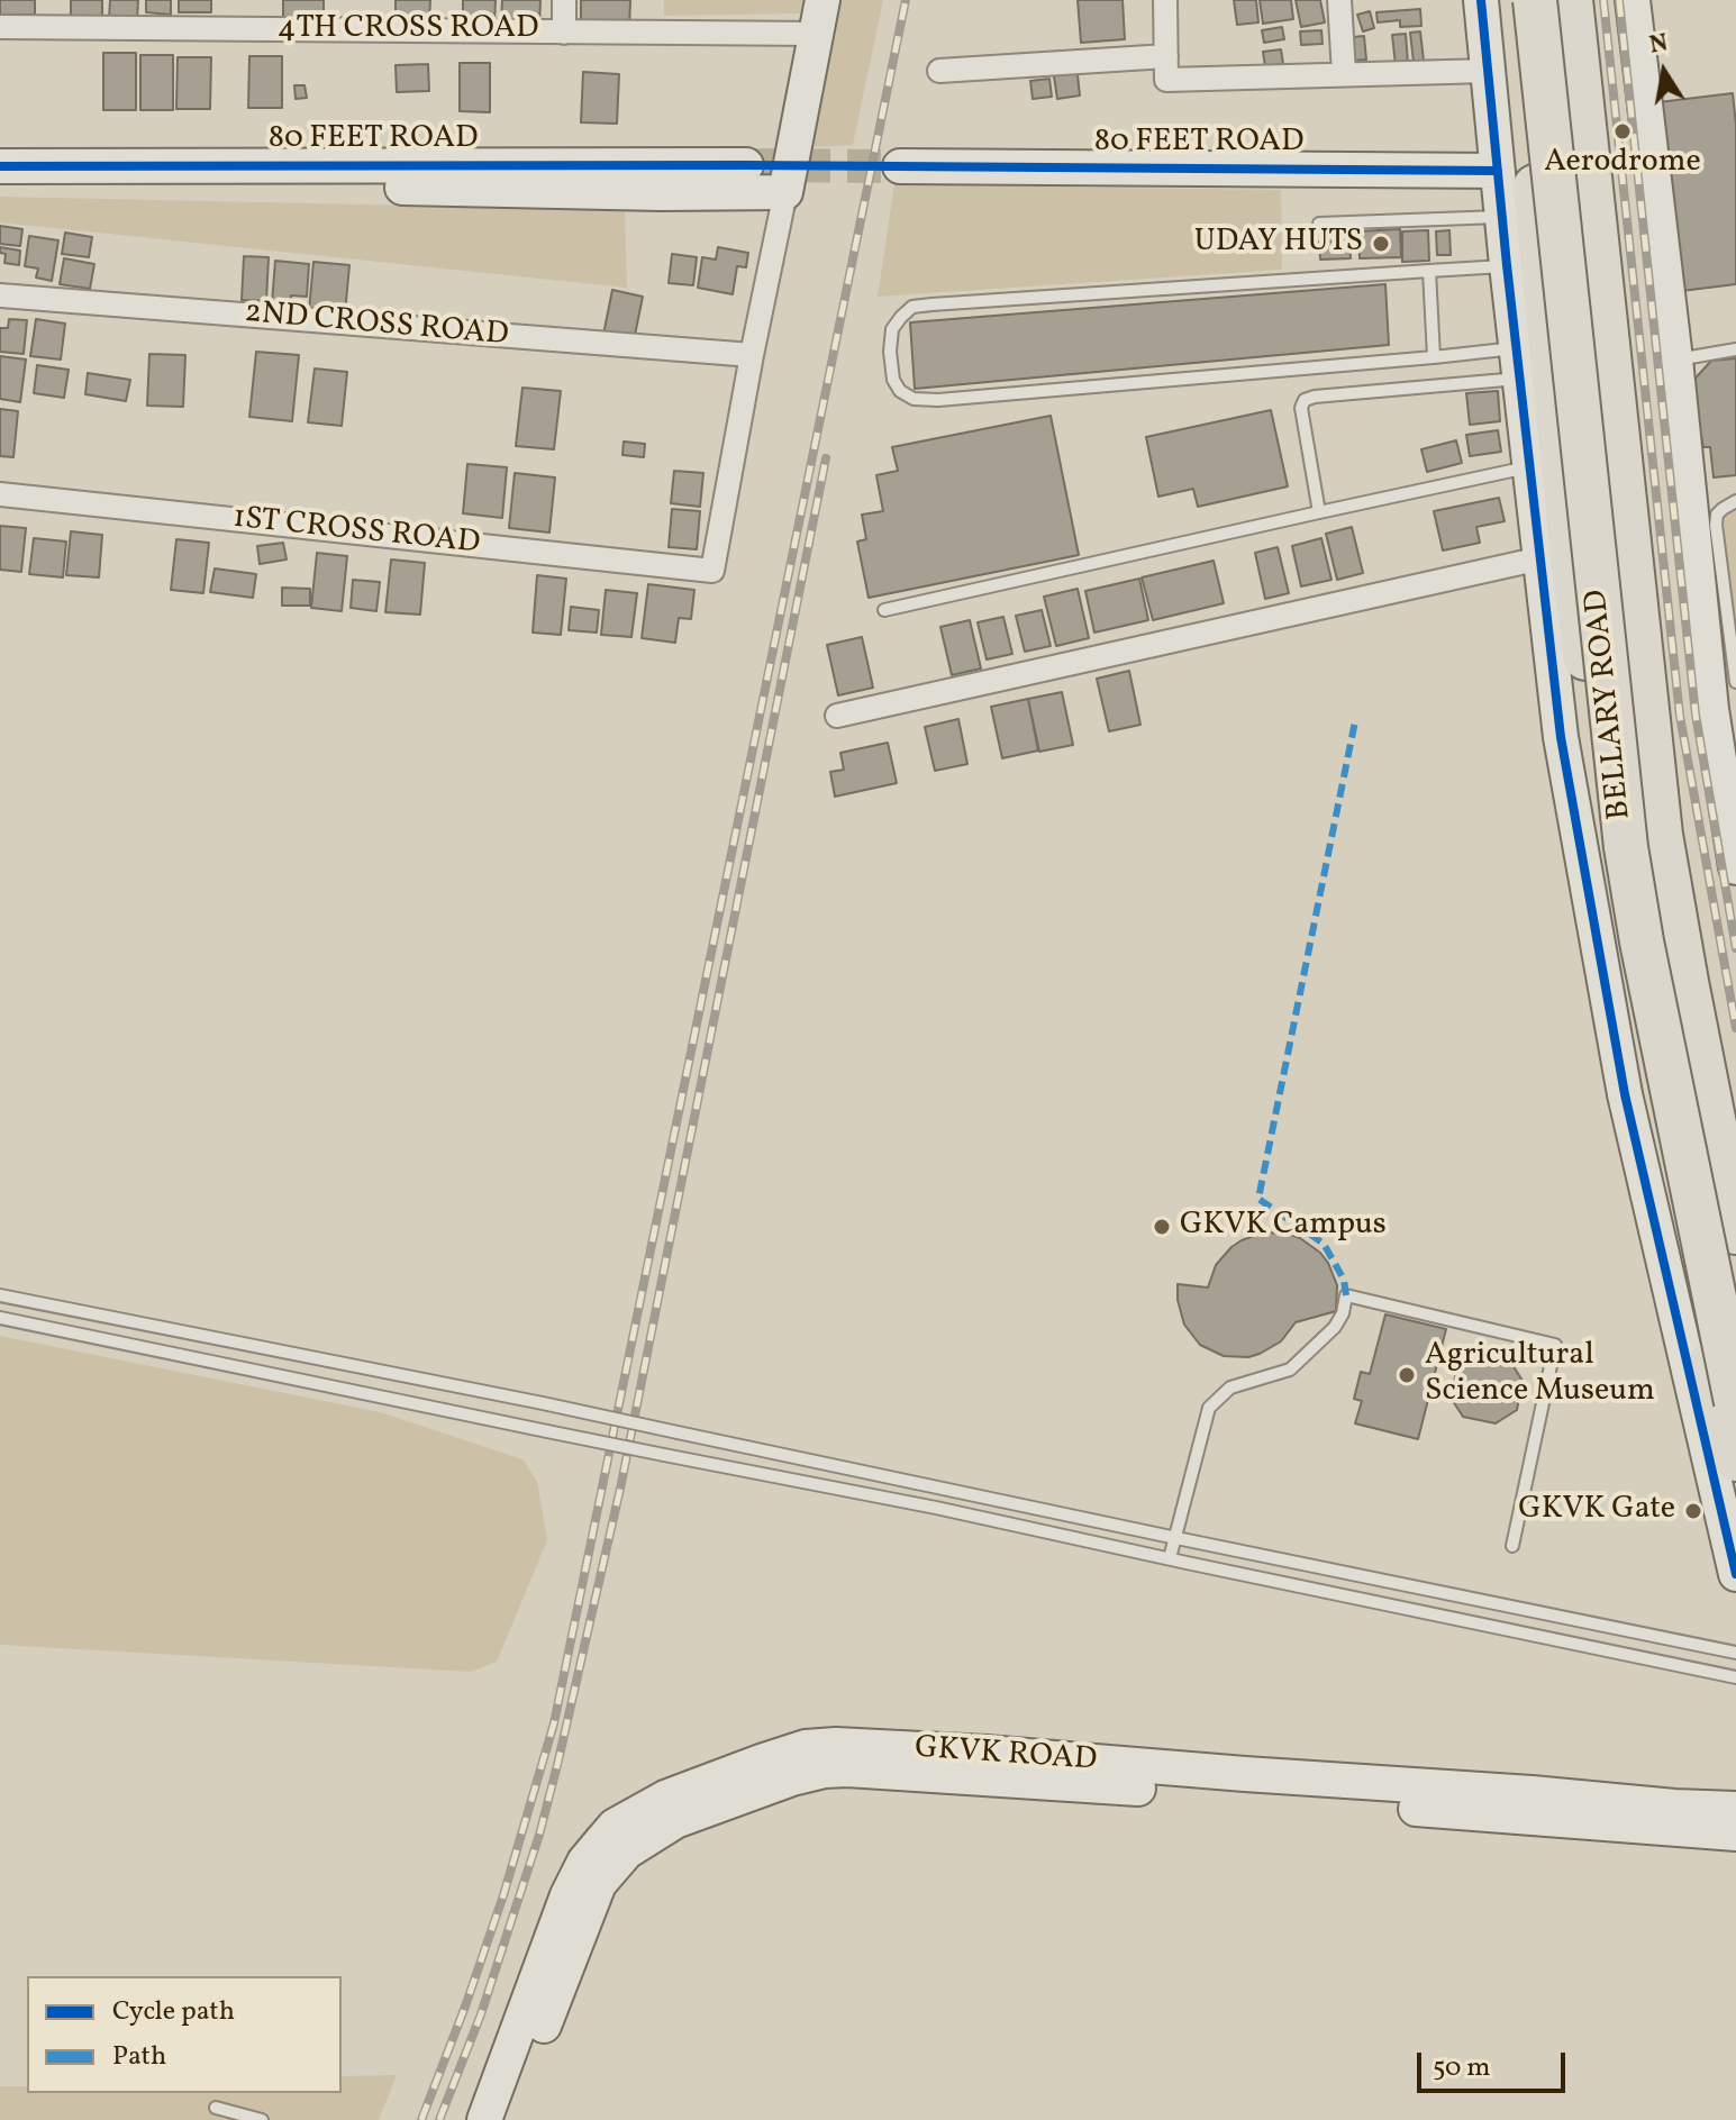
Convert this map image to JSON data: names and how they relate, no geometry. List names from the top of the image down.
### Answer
{
  "streets": {
    "highway": ["BELLARY ROAD"],
    "street": [
      "4TH CROSS ROAD",
      "80 FEET ROAD",
      "2ND CROSS ROAD",
      "1ST CROSS ROAD",
      "GKVK ROAD"
    ]
  },
  "crossings": [
    ["2ND CROSS ROAD", "1ST CROSS ROAD"]
  ],
  "places": [
    "Aerodrome",
    "UDAY HUTS",
    "GKVK Campus",
    "Agricultural Science Museum",
    "GKVK Gate"
  ],
  "legend": ["Cycle path", "Path"],
  "scale_bar": "50 m",
  "north": "top"
}
